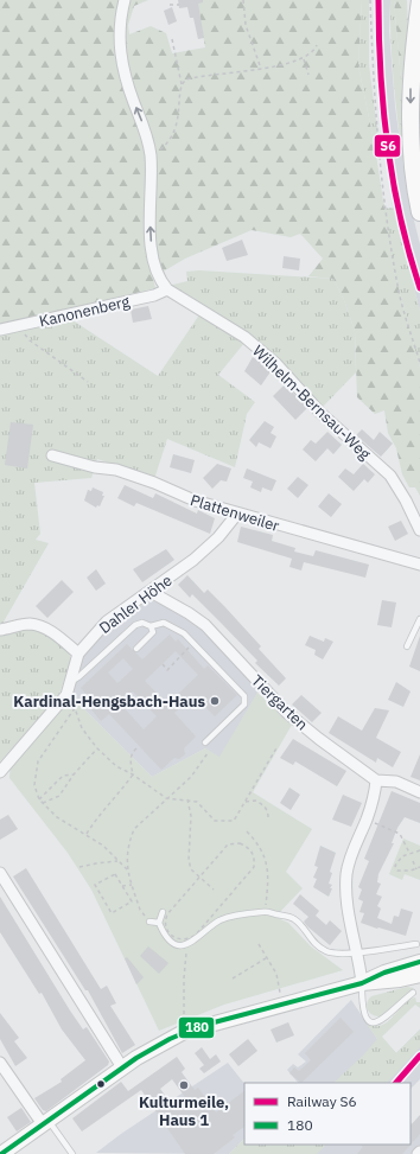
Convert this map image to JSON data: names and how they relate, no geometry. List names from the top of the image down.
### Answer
{
  "streets": {
    "street": [
      "Kanonenberg",
      "Wilhelm-Bernsau-Weg",
      "Plattenweiler",
      "Dahler Höhe",
      "Tiergarten"
    ]
  },
  "crossings": [
    ["Kanonenberg", "Wilhelm-Bernsau-Weg"],
    ["Plattenweiler", "Dahler Höhe"],
    ["Dahler Höhe", "Tiergarten"]
  ],
  "one_way": ["Wilhelm-Bernsau-Weg"],
  "places": ["Kardinal-Hengsbach-Haus", "Kulturmeile, Haus 1"],
  "lines": ["rail line S6", "transit line 180"],
  "legend": ["Railway S6", "180"]
}
